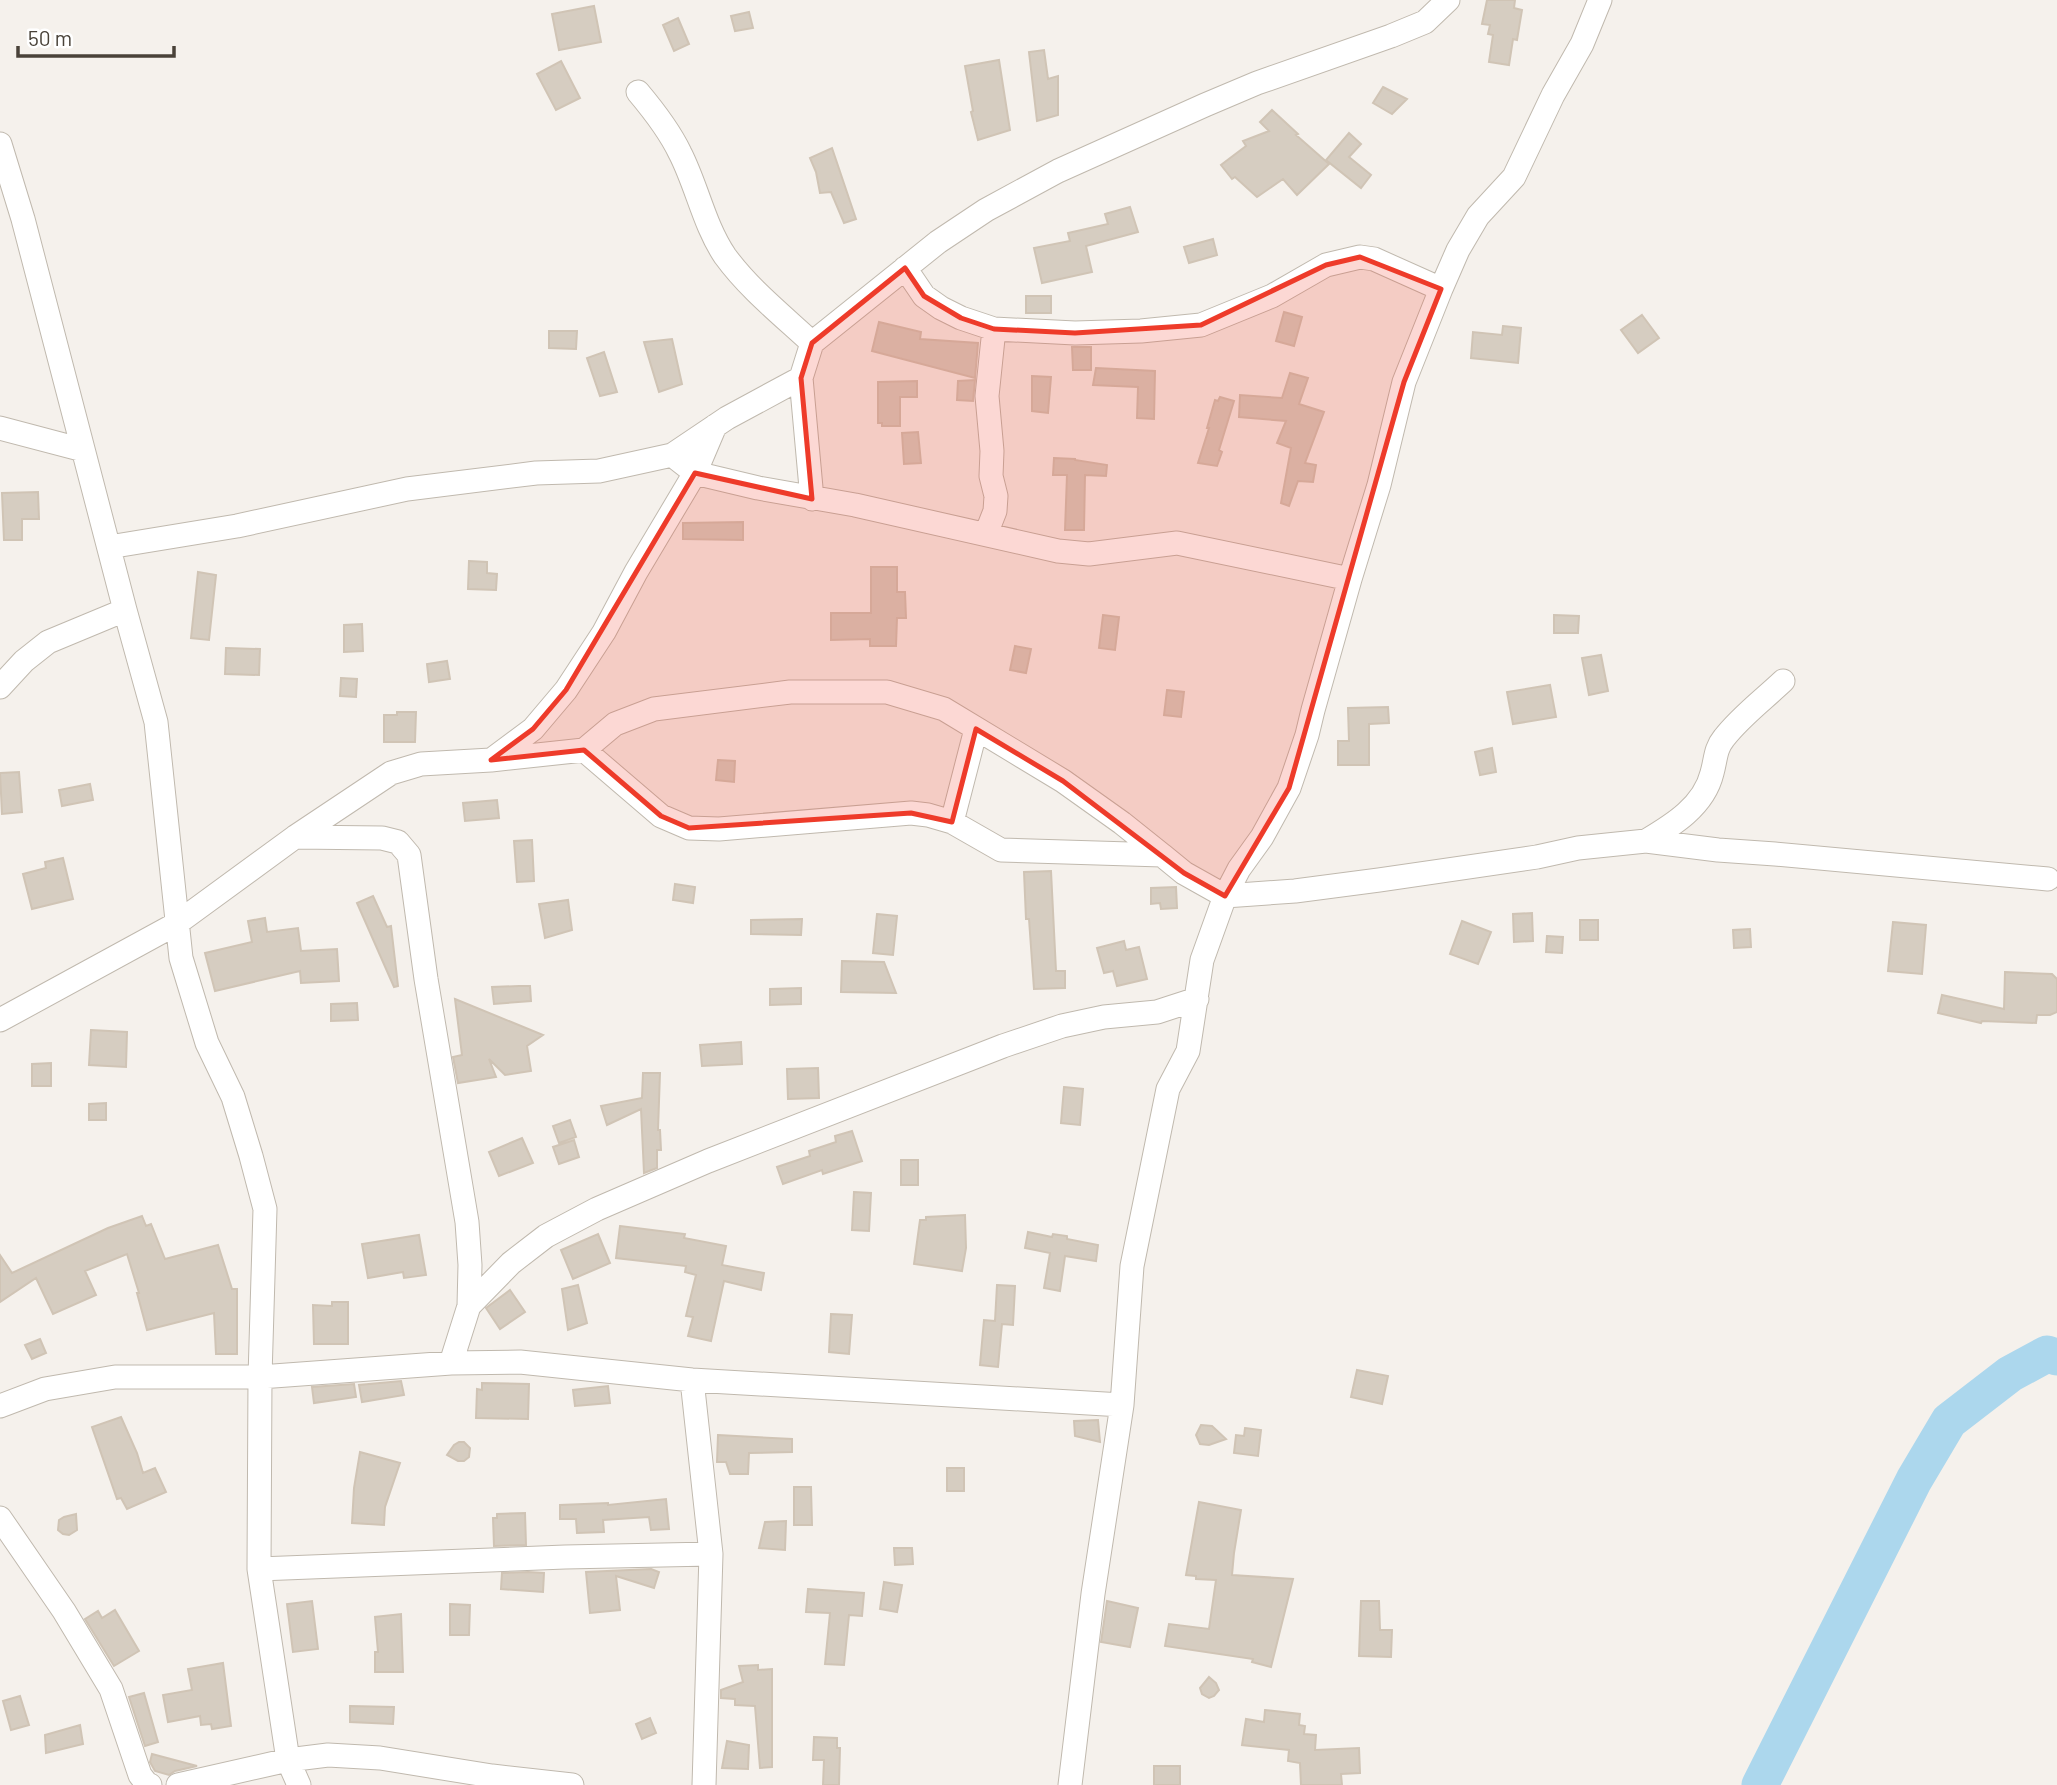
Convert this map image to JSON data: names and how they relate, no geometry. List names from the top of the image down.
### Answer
{
  "scale_bar": "50 m"
}
